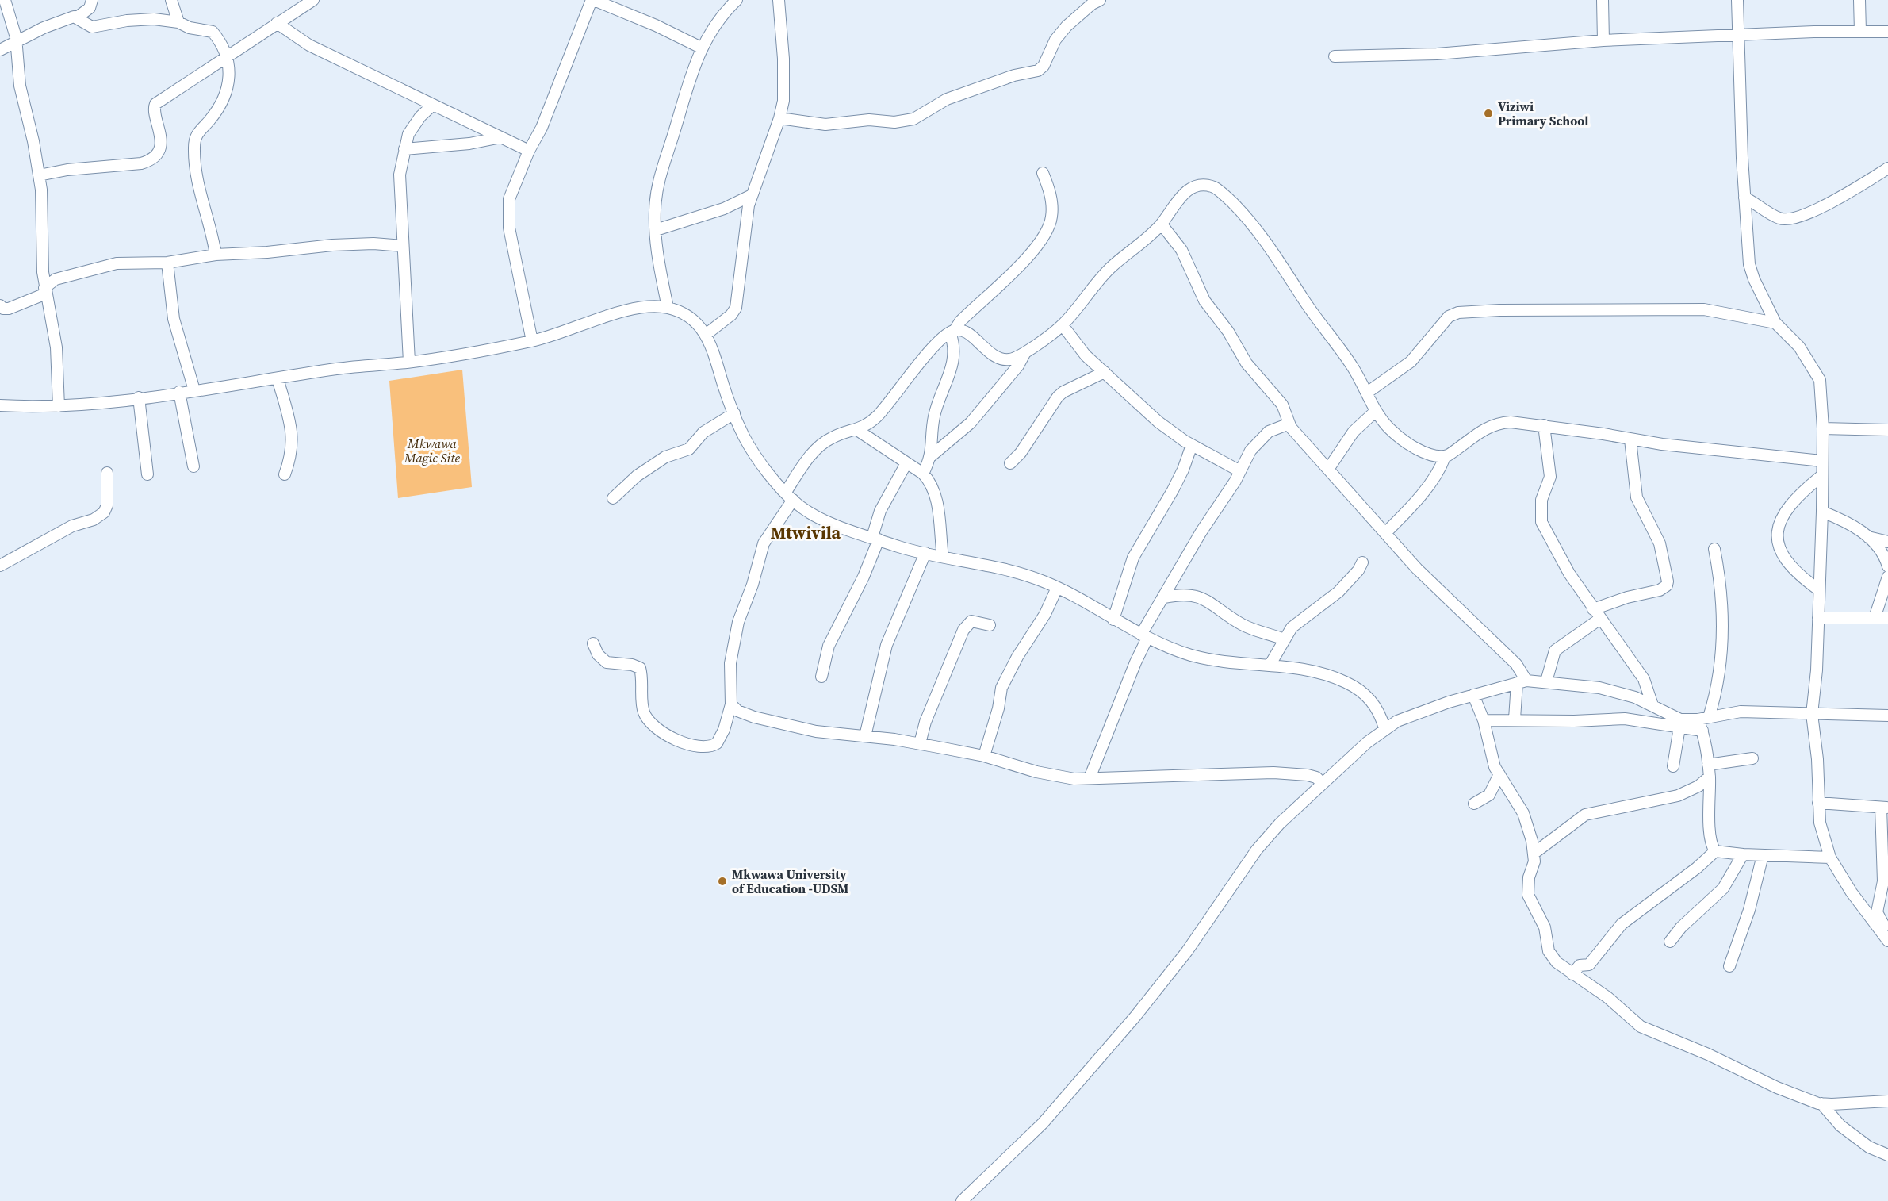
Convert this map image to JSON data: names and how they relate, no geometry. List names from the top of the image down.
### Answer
{
  "districts": ["Mtwivila"],
  "parks": ["Mkwawa Magic Site"],
  "places": ["Viziwi Primary School", "Mkwawa University of Education -UDSM"]
}
